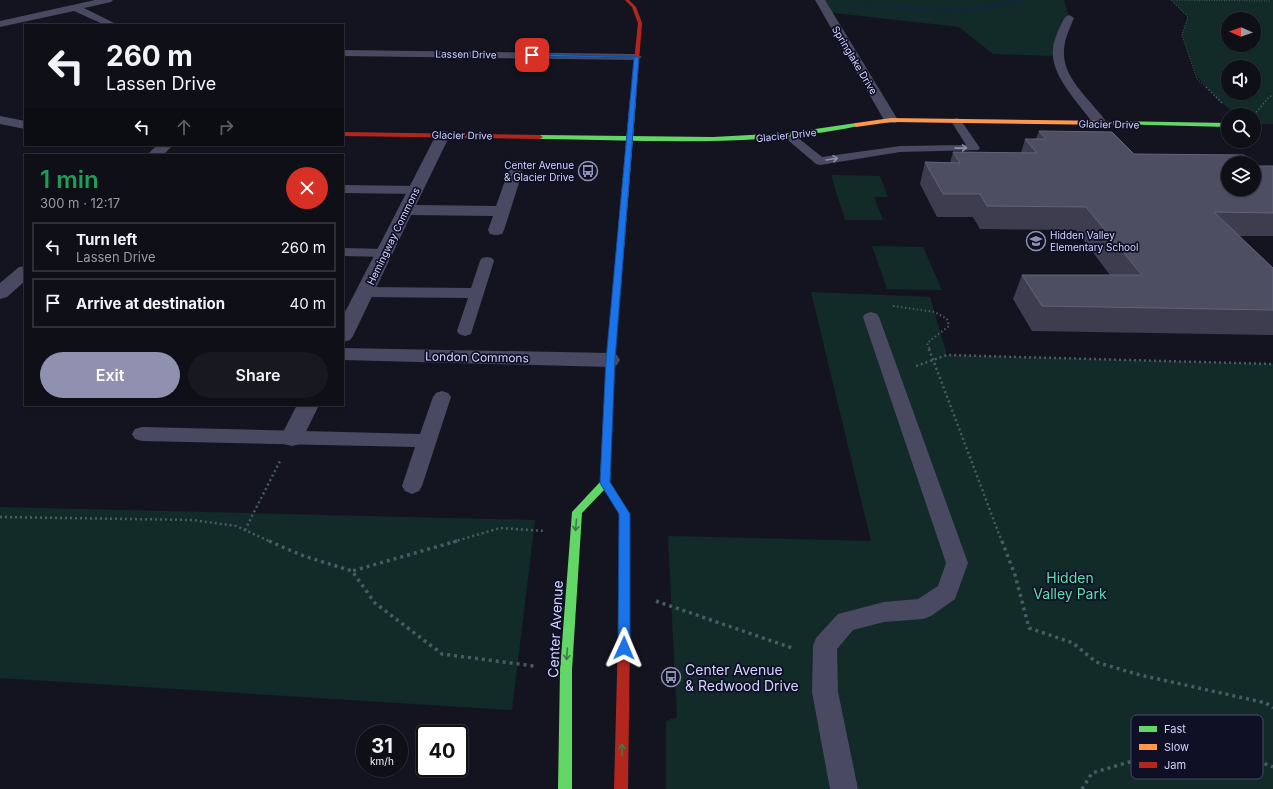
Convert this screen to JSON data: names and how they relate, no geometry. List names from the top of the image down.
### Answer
{
  "streets": {
    "street": [
      "Lassen Drive",
      "Springlake Drive",
      "Glacier Drive",
      "Hemingway Commons",
      "London Commons",
      "Center Avenue"
    ]
  },
  "crossings": [
    ["Springlake Drive", "Glacier Drive"],
    ["Glacier Drive", "Hemingway Commons"]
  ],
  "parks": ["Hidden Valley Park"],
  "places": {
    "bus stop": ["Center Avenue & Glacier Drive", "Center Avenue & Redwood Drive"],
    "school or university": ["Hidden Valley Elementary School"]
  },
  "legend": ["Fast", "Slow", "Jam"],
  "north": "left",
  "page": {
    "turn": ["260 m", "Lassen Drive"],
    "heading": ["1 min", "300 m · 12:17"],
    "list": [
      {
        "name": "Turn left",
        "note": "Lassen Drive",
        "value": "260 m"
      },
      {
        "name": "Arrive at destination",
        "value": "40 m"
      }
    ],
    "buttons": ["Exit", "Share"],
    "speed": "31 km/h",
    "limit": "40"
  }
}
